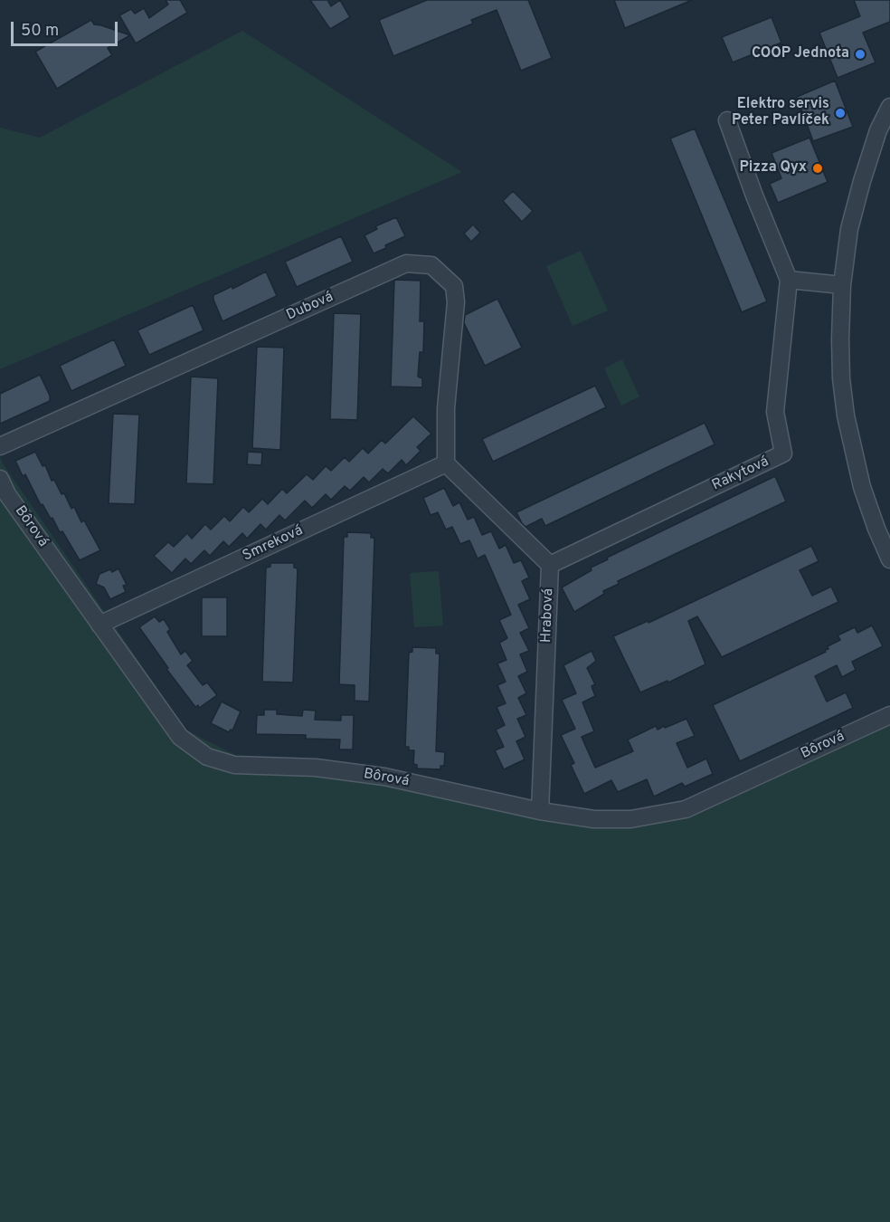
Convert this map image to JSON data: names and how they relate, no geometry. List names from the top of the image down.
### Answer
{
  "streets": {
    "street": [
      "Dubová",
      "Rakytová",
      "Bôrová",
      "Smreková",
      "Hrabová"
    ]
  },
  "crossings": [
    ["Dubová", "Smreková"],
    ["Rakytová", "Hrabová"],
    ["Bôrová", "Smreková"],
    ["Bôrová", "Hrabová"]
  ],
  "places": ["COOP Jednota", "Elektro servis Peter Pavlíček", "Pizza Qyx"],
  "scale_bar": "50 m"
}
